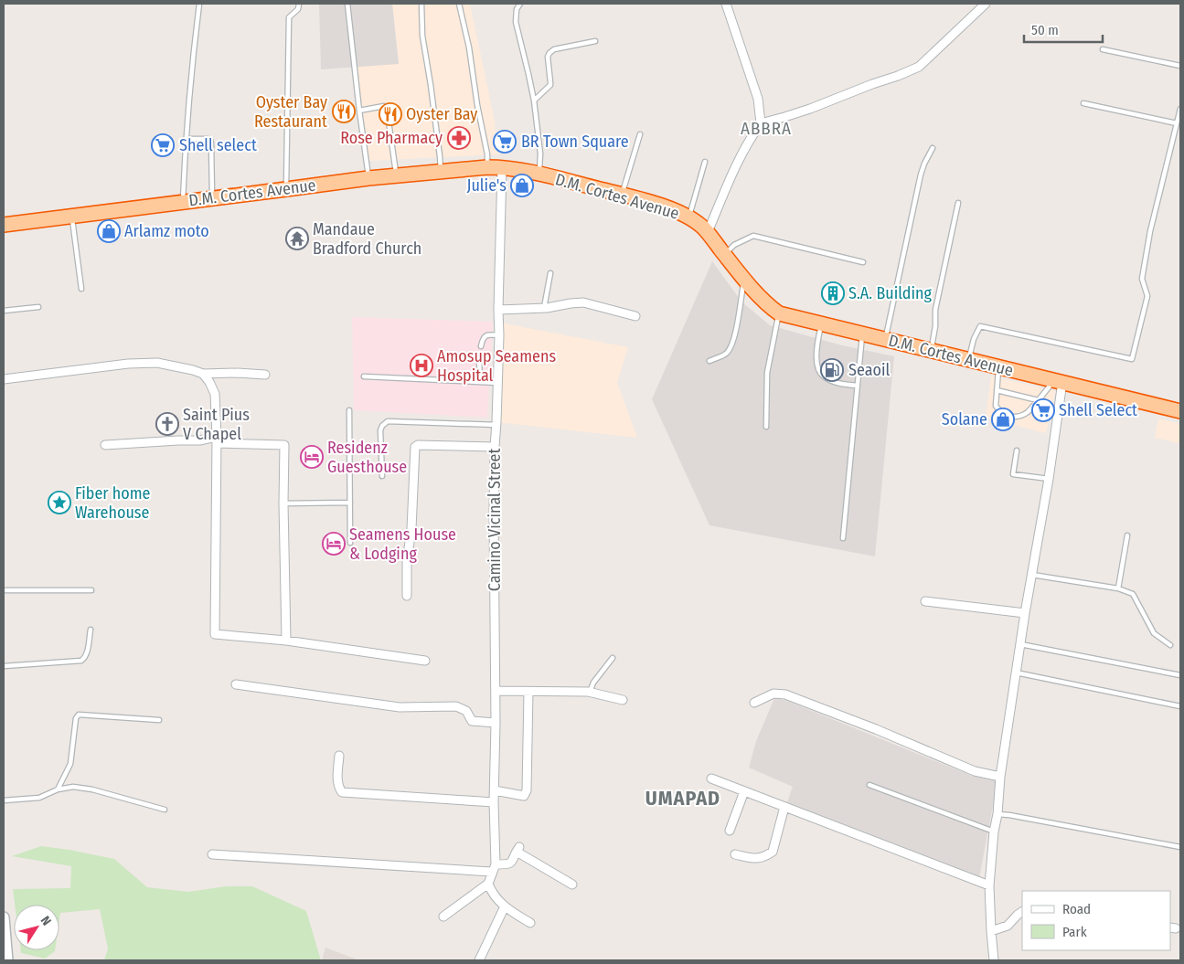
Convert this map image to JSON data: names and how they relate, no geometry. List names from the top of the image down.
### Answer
{
  "streets": {
    "highway": ["D.M. Cortes Avenue"],
    "street": ["Camino Vicinal Street"]
  },
  "crossings": [
    ["D.M. Cortes Avenue", "Camino Vicinal Street"]
  ],
  "districts": ["ABBRA", "UMAPAD"],
  "places": {
    "restaurant": ["Oyster Bay Restaurant", "Oyster Bay"],
    "pharmacy": ["Rose Pharmacy"],
    "supermarket": ["BR Town Square", "Shell select", "Shell Select"],
    "shop": ["Julie's", "Arlamz moto", "Solane"],
    "temple": ["Mandaue Bradford Church"],
    "building": ["S.A. Building"],
    "hospital": ["Amosup Seamens Hospital"],
    "fuel station": ["Seaoil"],
    "church": ["Saint Pius V Chapel"],
    "hotel": ["Residenz Guesthouse", "Seamens House & Lodging"],
    "place": ["Fiber home Warehouse"]
  },
  "legend": ["Road", "Park"],
  "scale_bar": "50 m",
  "north": "top right"
}
